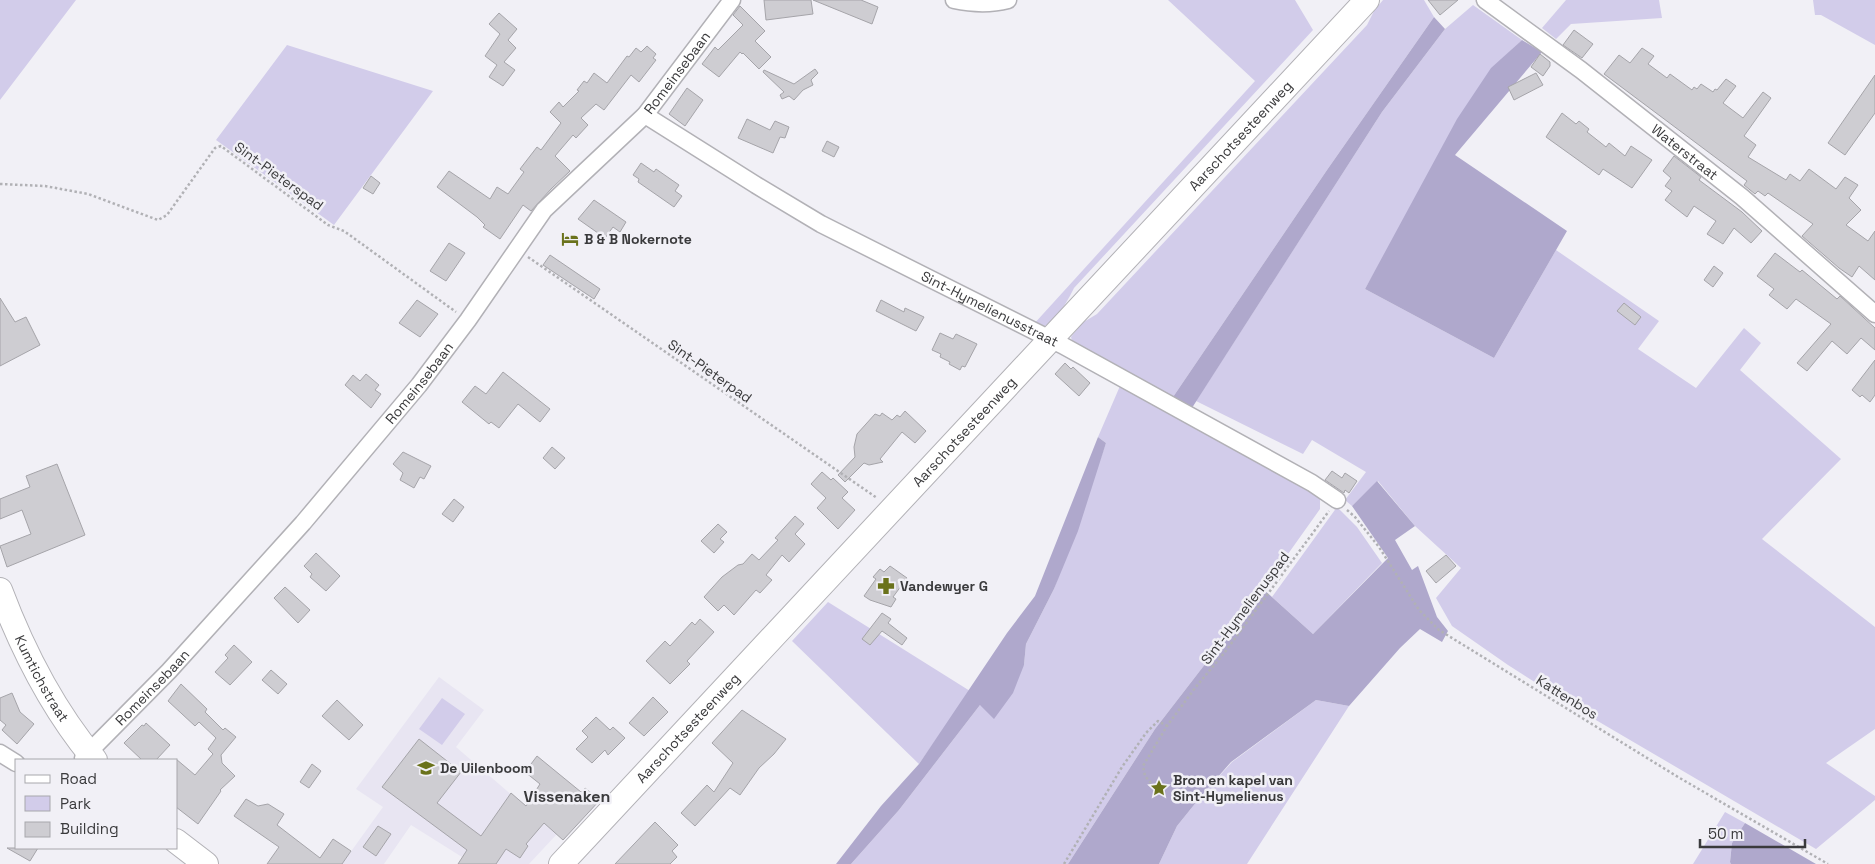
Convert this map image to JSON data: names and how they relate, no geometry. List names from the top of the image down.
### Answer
{
  "streets": {
    "main road": ["Aarschotsesteenweg", "Kumtichstraat"],
    "street": ["Romeinsebaan", "Waterstraat", "Sint-Hymelienusstraat"],
    "path": [
      "Sint-Pieterspad",
      "Sint-Pieterpad",
      "Sint-Hymelienuspad",
      "Kattenbos"
    ]
  },
  "crossings": [
    ["Romeinsebaan", "Sint-Pieterspad"],
    ["Romeinsebaan", "Sint-Hymelienusstraat"],
    ["Romeinsebaan", "Sint-Pieterpad"],
    ["Romeinsebaan", "Kumtichstraat"],
    ["Aarschotsesteenweg", "Sint-Hymelienusstraat"],
    ["Aarschotsesteenweg", "Sint-Pieterpad"],
    ["Sint-Hymelienusstraat", "Sint-Hymelienuspad"],
    ["Sint-Hymelienusstraat", "Kattenbos"],
    ["Sint-Hymelienuspad", "Kattenbos"]
  ],
  "districts": ["Vissenaken"],
  "places": {
    "hotel": ["B & B Nokernote"],
    "pharmacy": ["Vandewyer G"],
    "school or university": ["De Uilenboom"],
    "place": ["Bron en kapel van Sint-Hymelienus"]
  },
  "legend": ["Road", "Park", "Building"],
  "scale_bar": "50 m"
}
